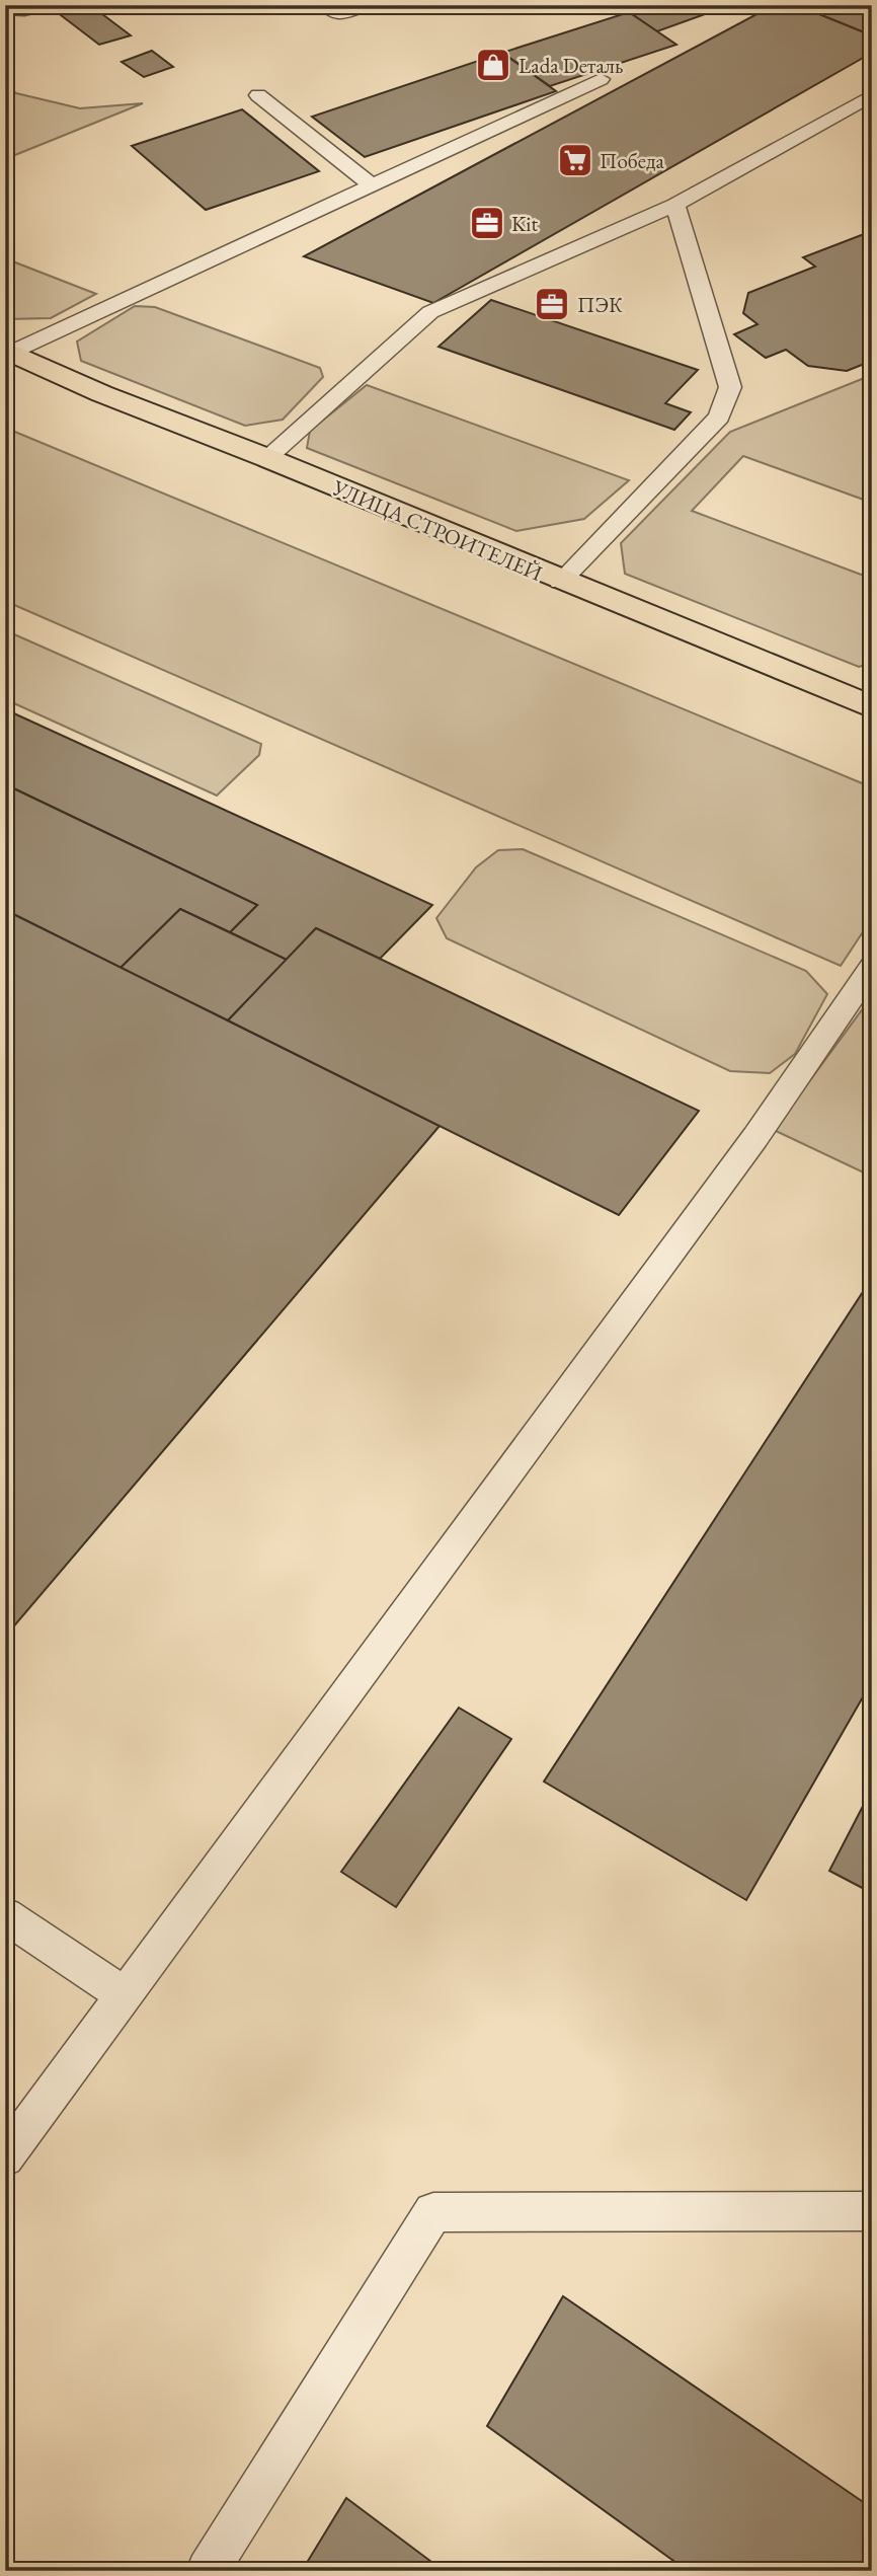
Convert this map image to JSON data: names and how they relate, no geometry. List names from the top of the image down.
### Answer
{
  "streets": {
    "main road": ["УЛИЦА СТРОИТЕЛЕЙ"]
  },
  "places": {
    "shop": ["Lada Dеталь"],
    "supermarket": ["Победа"],
    "office": ["Kit", "ПЭК"]
  }
}
